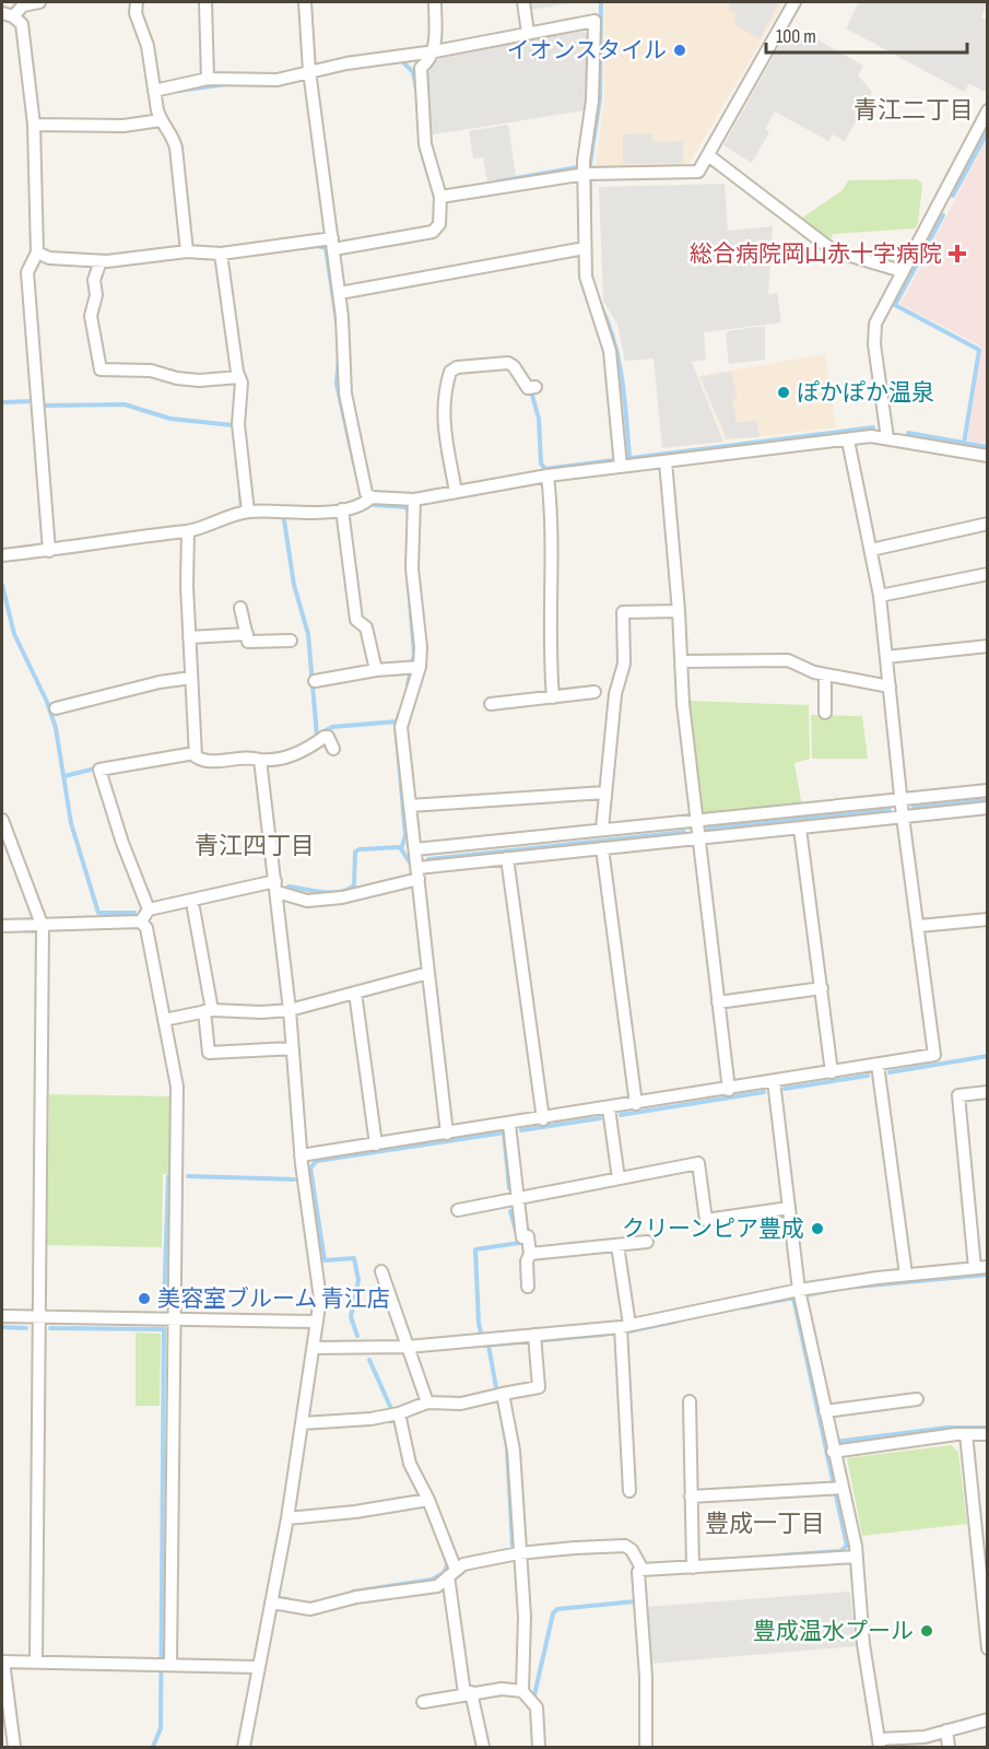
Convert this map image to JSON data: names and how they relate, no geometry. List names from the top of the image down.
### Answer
{
  "districts": ["青江二丁目", "青江四丁目", "豊成一丁目"],
  "places": {
    "other": [
      "イオンスタイル",
      "ぽかぽか温泉",
      "クリーンピア豊成",
      "美容室ブルーム 青江店",
      "豊成温水プール"
    ],
    "health": ["総合病院岡山赤十字病院"]
  },
  "scale_bar": "100 m"
}
